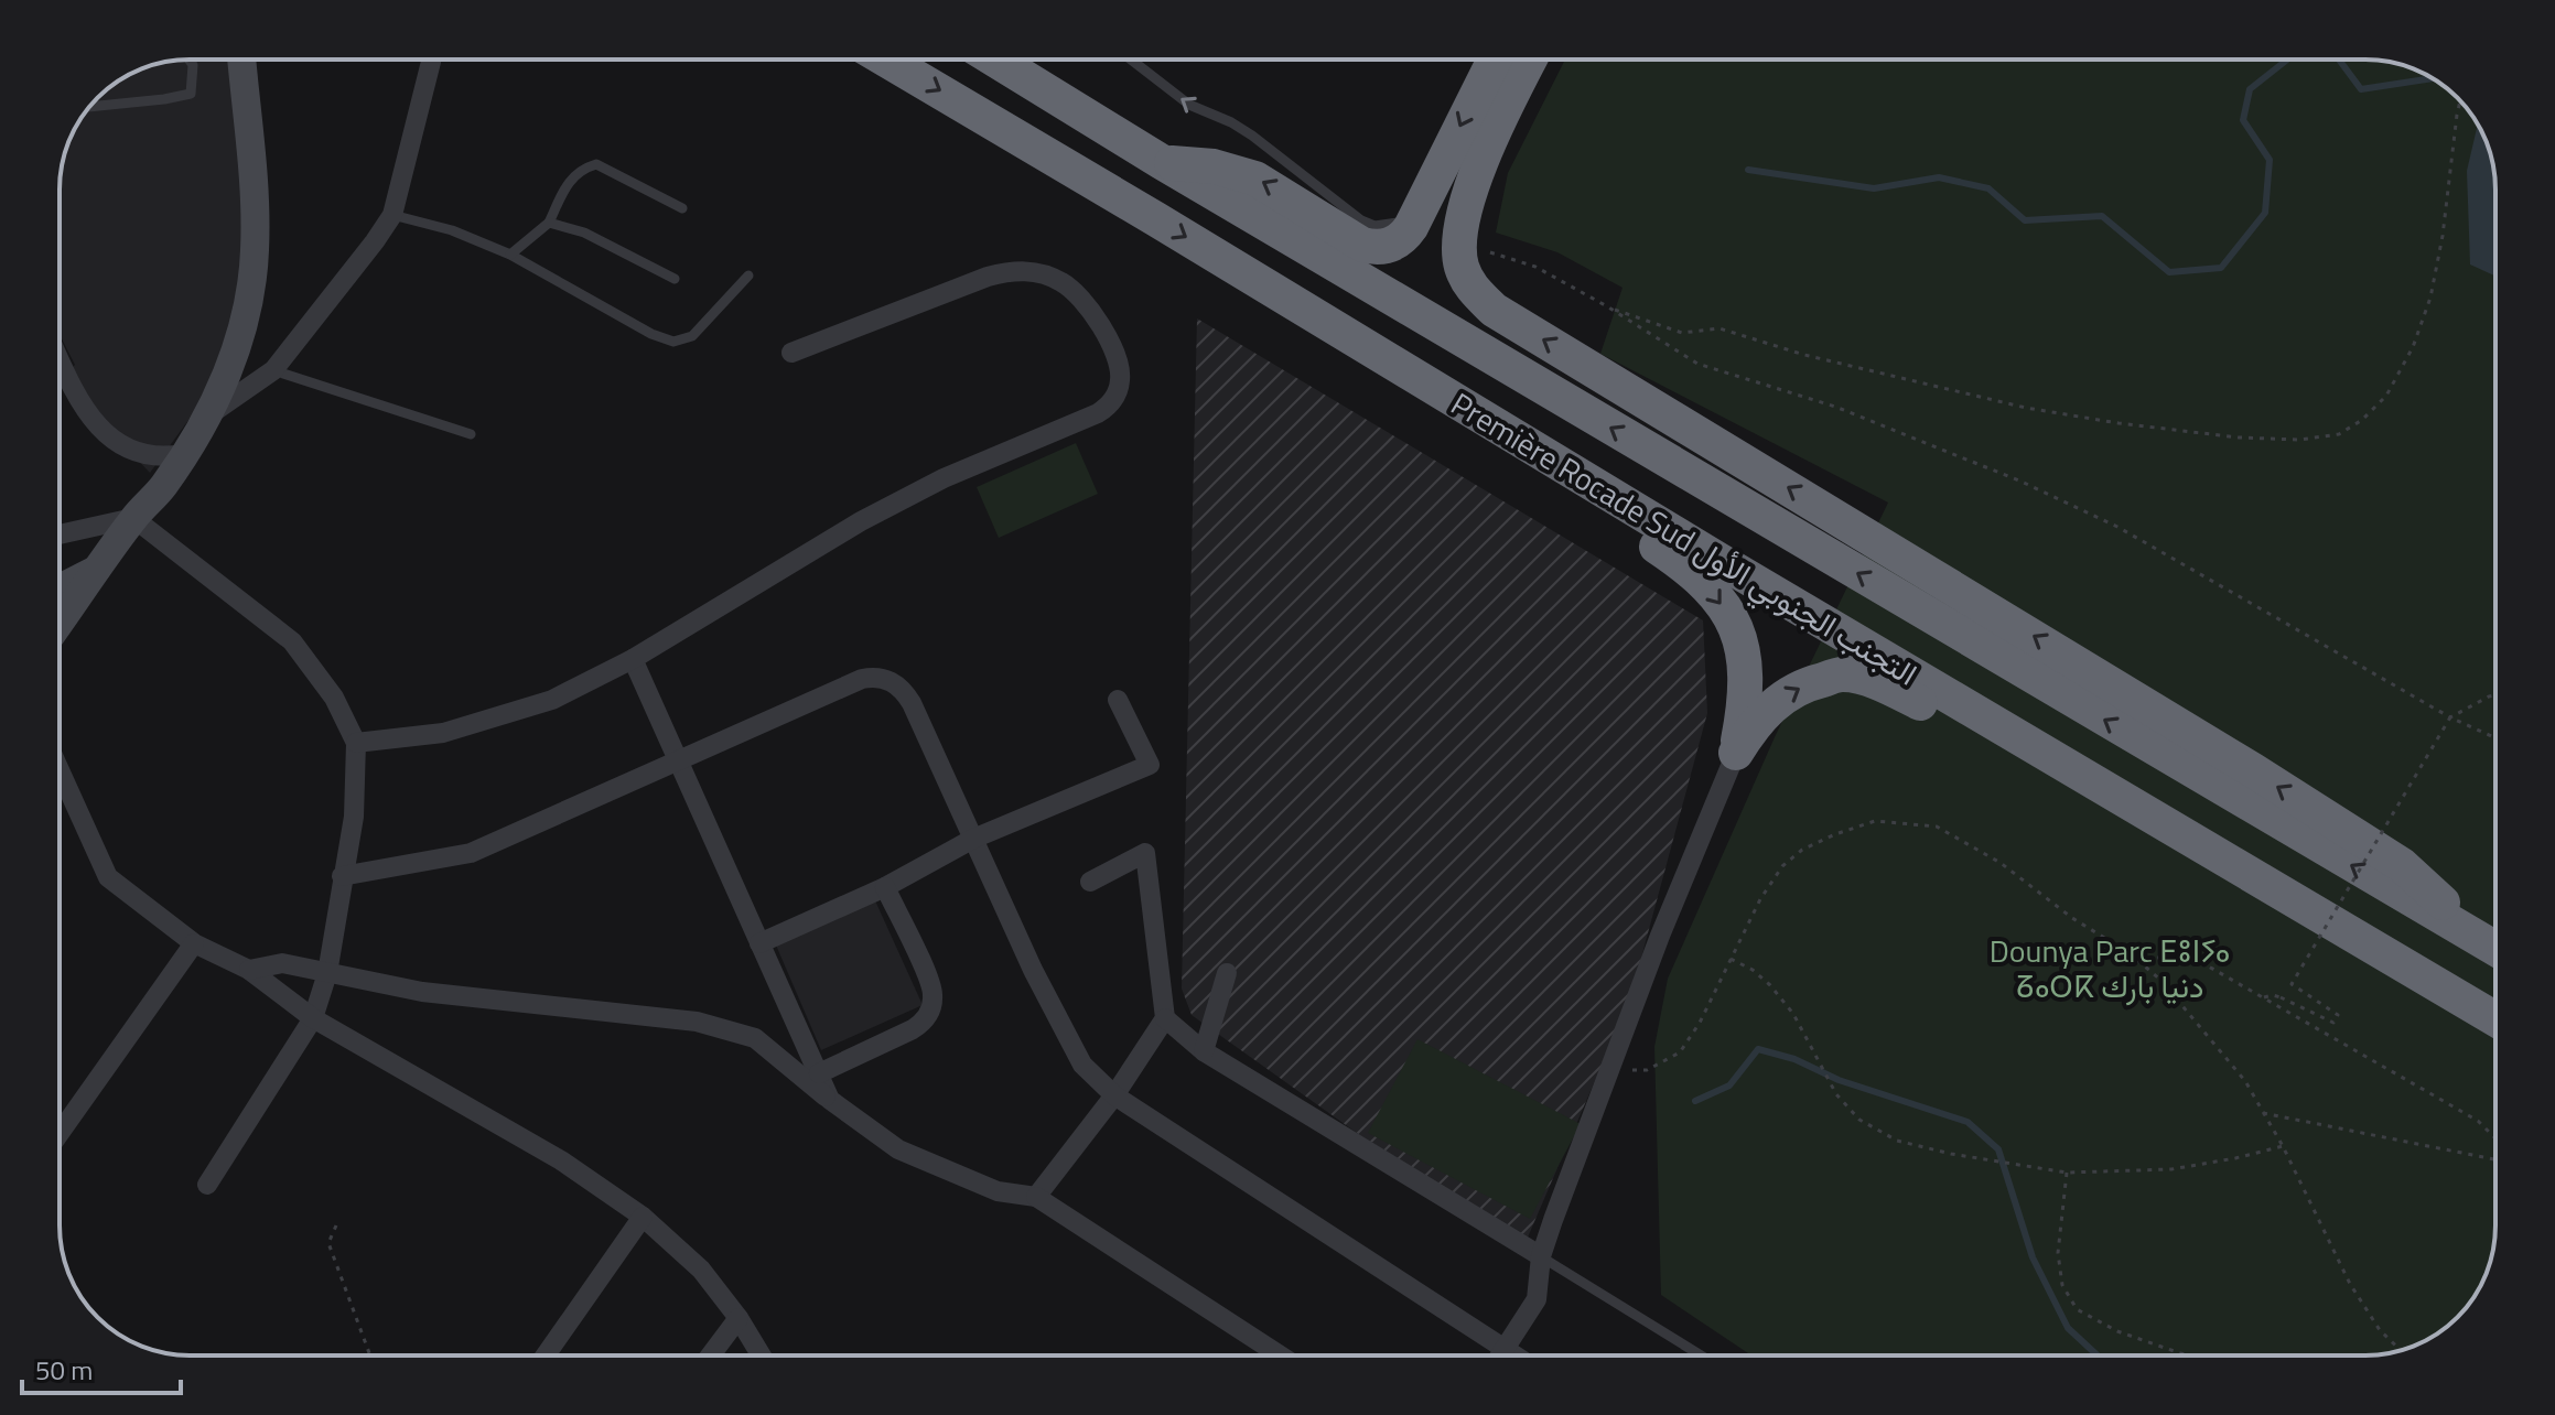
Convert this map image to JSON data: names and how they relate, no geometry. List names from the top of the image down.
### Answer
{
  "streets": {
    "highway": ["Première Rocade Sud التجنب الجنوبي الأول"]
  },
  "parks": ["Dounya Parc ⴹⵓⵏⵢⴰ ⵒⴰⵔⴽ دنيا بارك"],
  "scale_bar": "50 m"
}
